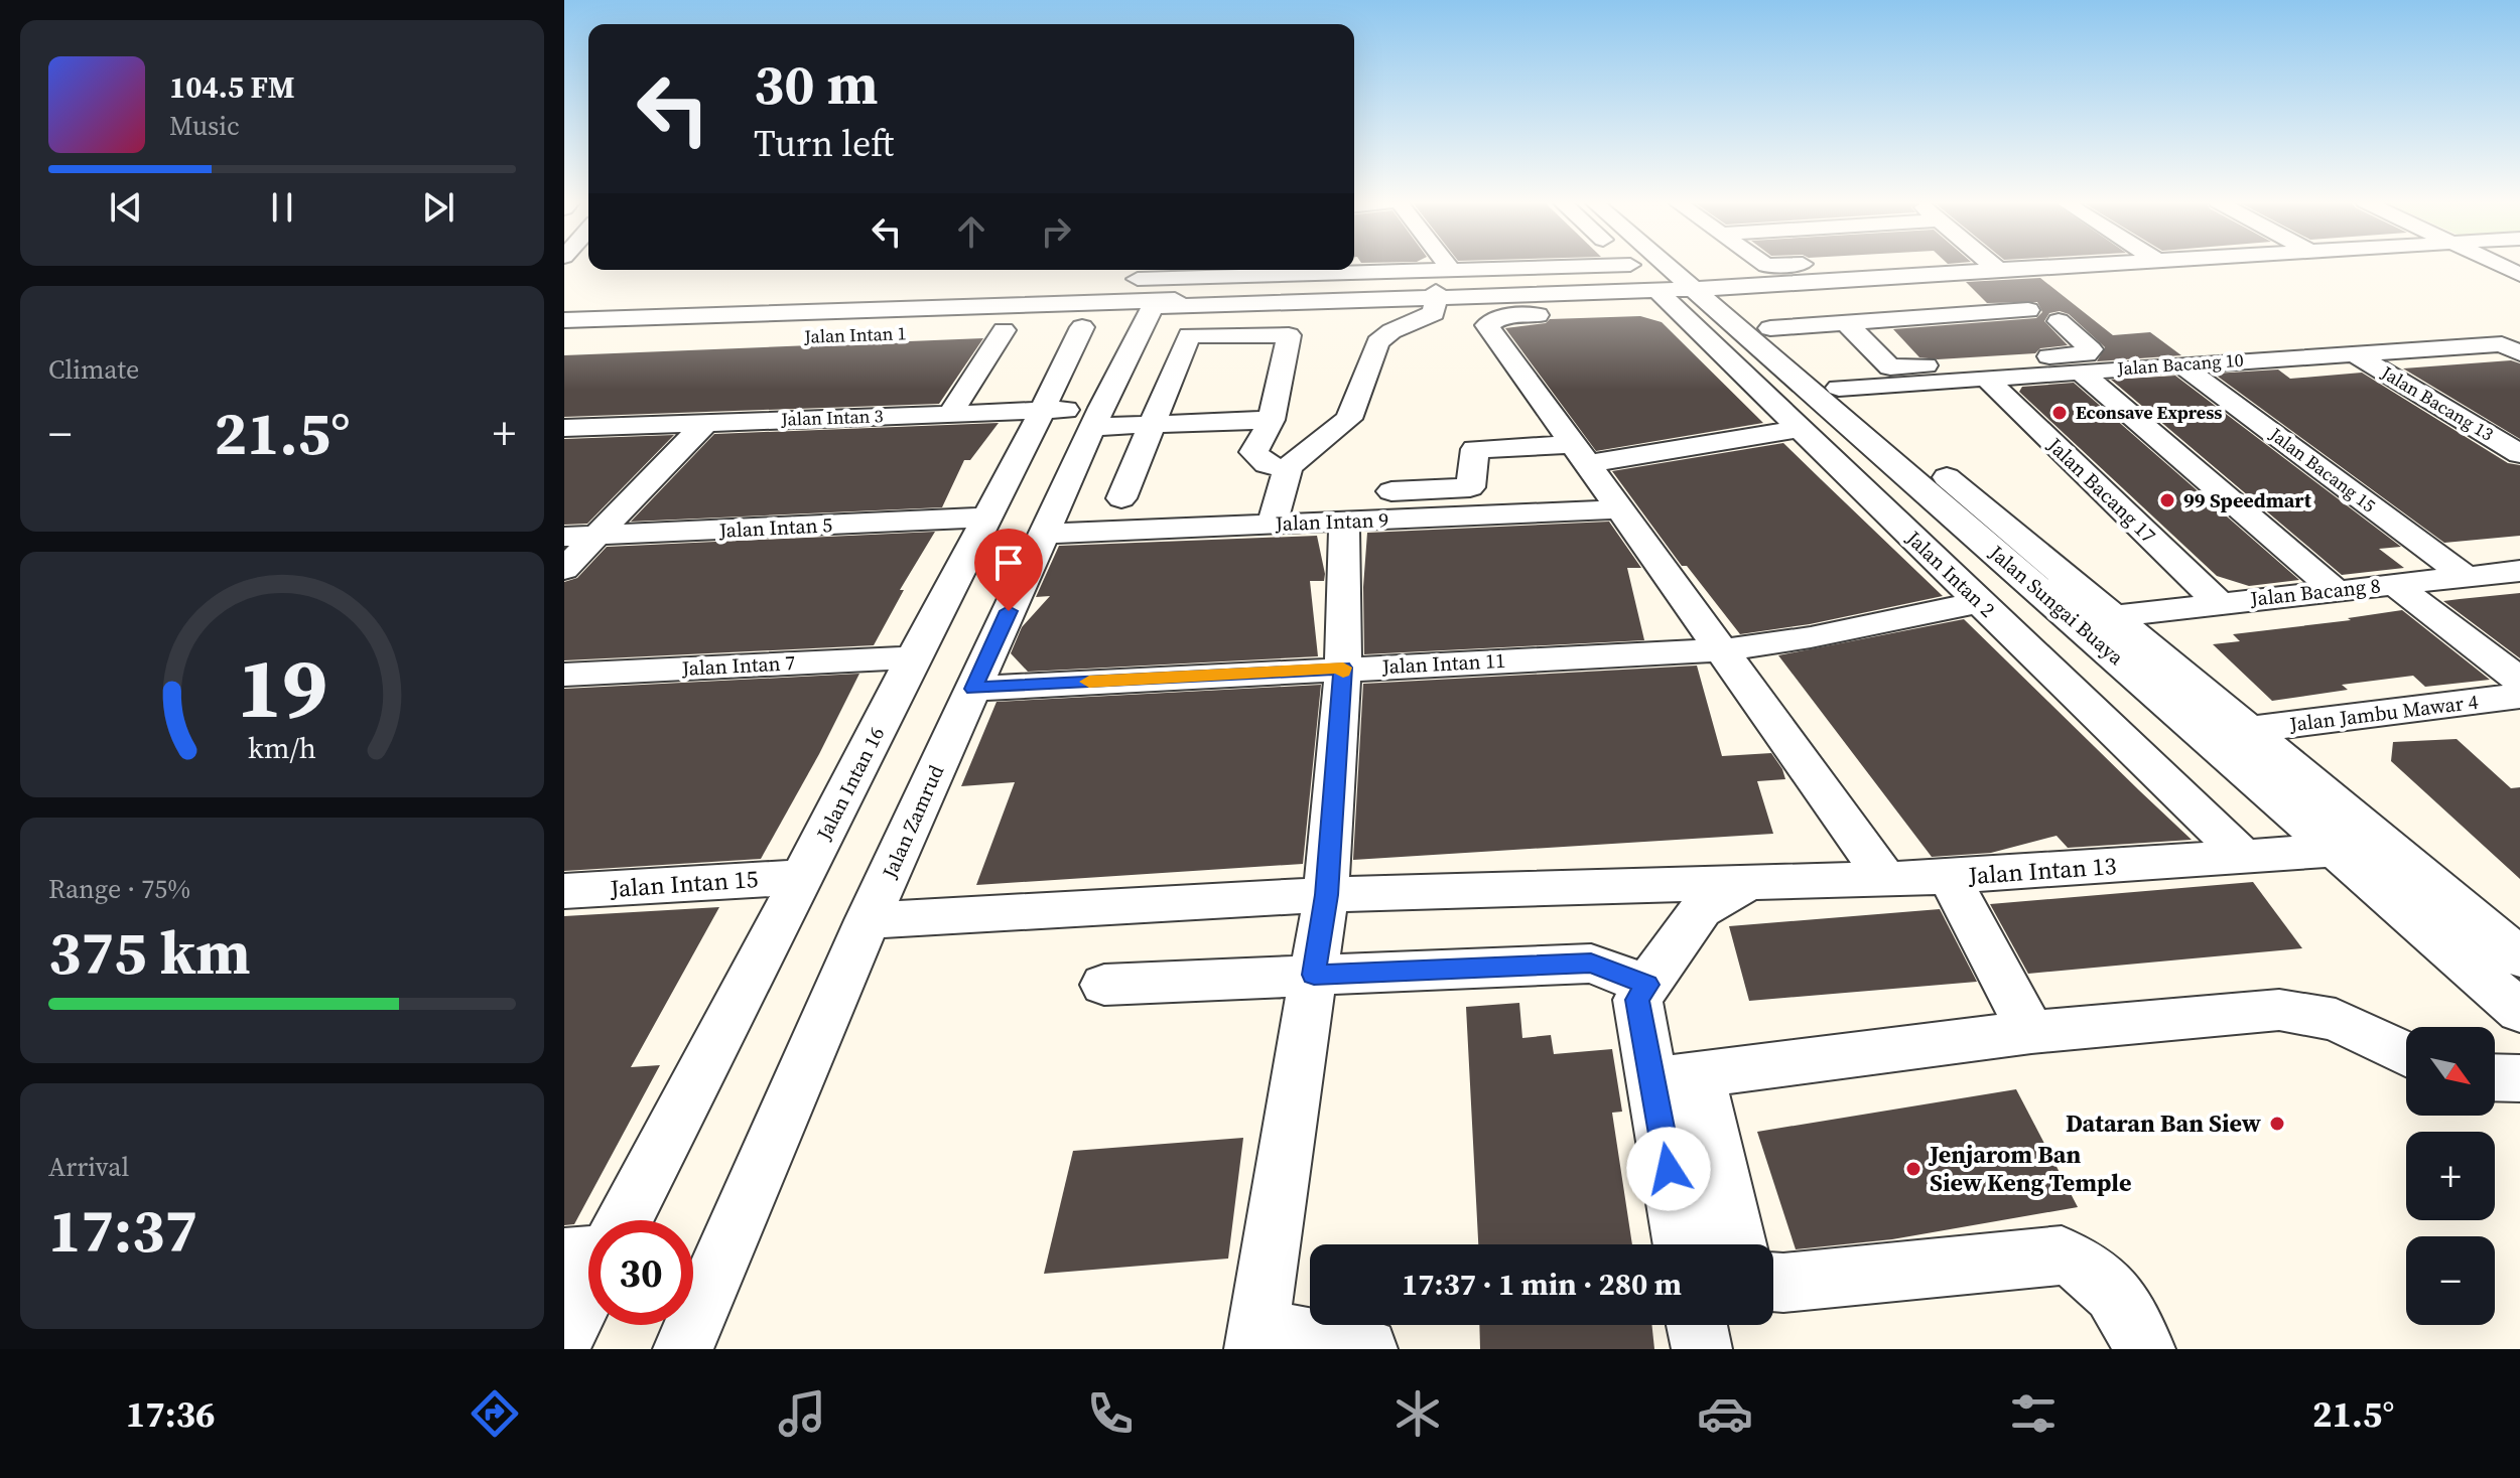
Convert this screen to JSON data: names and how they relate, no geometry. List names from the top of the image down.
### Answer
{
  "streets": {
    "street": [
      "Jalan Bacang 10",
      "Jalan Bacang 13",
      "Jalan Intan 3",
      "Jalan Bacang 15",
      "Jalan Bacang 17",
      "Jalan Intan 9",
      "Jalan Intan 5",
      "Jalan Intan 2",
      "Jalan Bacang 8",
      "Jalan Sungai Buaya",
      "Jalan Intan 11",
      "Jalan Intan 7",
      "Jalan Jambu Mawar 4",
      "Jalan Intan 16",
      "Jalan Zamrud",
      "Jalan Intan 13",
      "Jalan Intan 15"
    ]
  },
  "crossings": [
    ["Jalan Bacang 10", "Jalan Bacang 13"],
    ["Jalan Bacang 10", "Jalan Bacang 15"],
    ["Jalan Bacang 10", "Jalan Bacang 17"],
    ["Jalan Bacang 10", "Jalan Sungai Buaya"],
    ["Jalan Intan 3", "Jalan Intan 16"],
    ["Jalan Intan 3", "Jalan Zamrud"],
    ["Jalan Bacang 15", "Jalan Bacang 8"],
    ["Jalan Bacang 17", "Jalan Bacang 8"],
    ["Jalan Intan 9", "Jalan Zamrud"],
    ["Jalan Intan 5", "Jalan Intan 16"],
    ["Jalan Intan 2", "Jalan Sungai Buaya"],
    ["Jalan Intan 2", "Jalan Intan 11"],
    ["Jalan Intan 2", "Jalan Intan 13"],
    ["Jalan Bacang 8", "Jalan Sungai Buaya"],
    ["Jalan Sungai Buaya", "Jalan Jambu Mawar 4"],
    ["Jalan Sungai Buaya", "Jalan Intan 13"],
    ["Jalan Intan 11", "Jalan Zamrud"],
    ["Jalan Intan 7", "Jalan Intan 16"],
    ["Jalan Intan 16", "Jalan Intan 15"],
    ["Jalan Zamrud", "Jalan Intan 13"]
  ],
  "places": [
    "Econsave Express",
    "99 Speedmart",
    "Dataran Ban Siew",
    "Jenjarom Ban Siew Keng Temple"
  ],
  "north": "bottom right",
  "page": {
    "turn": ["30 m", "Turn left"],
    "song": ["104.5 FM", "Music"],
    "tile": [
      "Climate",
      ["Range · 75%", "375 km"],
      ["Arrival", "17:37"]
    ],
    "heat": ["−", "21.5°", "+"],
    "map_buttons": ["+", "−"],
    "limit": "30",
    "trip": "17:37 · 1 min · 280 m",
    "tabs": ["17:36", "21.5°"],
    "gauge": ["19", "km/h"]
  }
}
